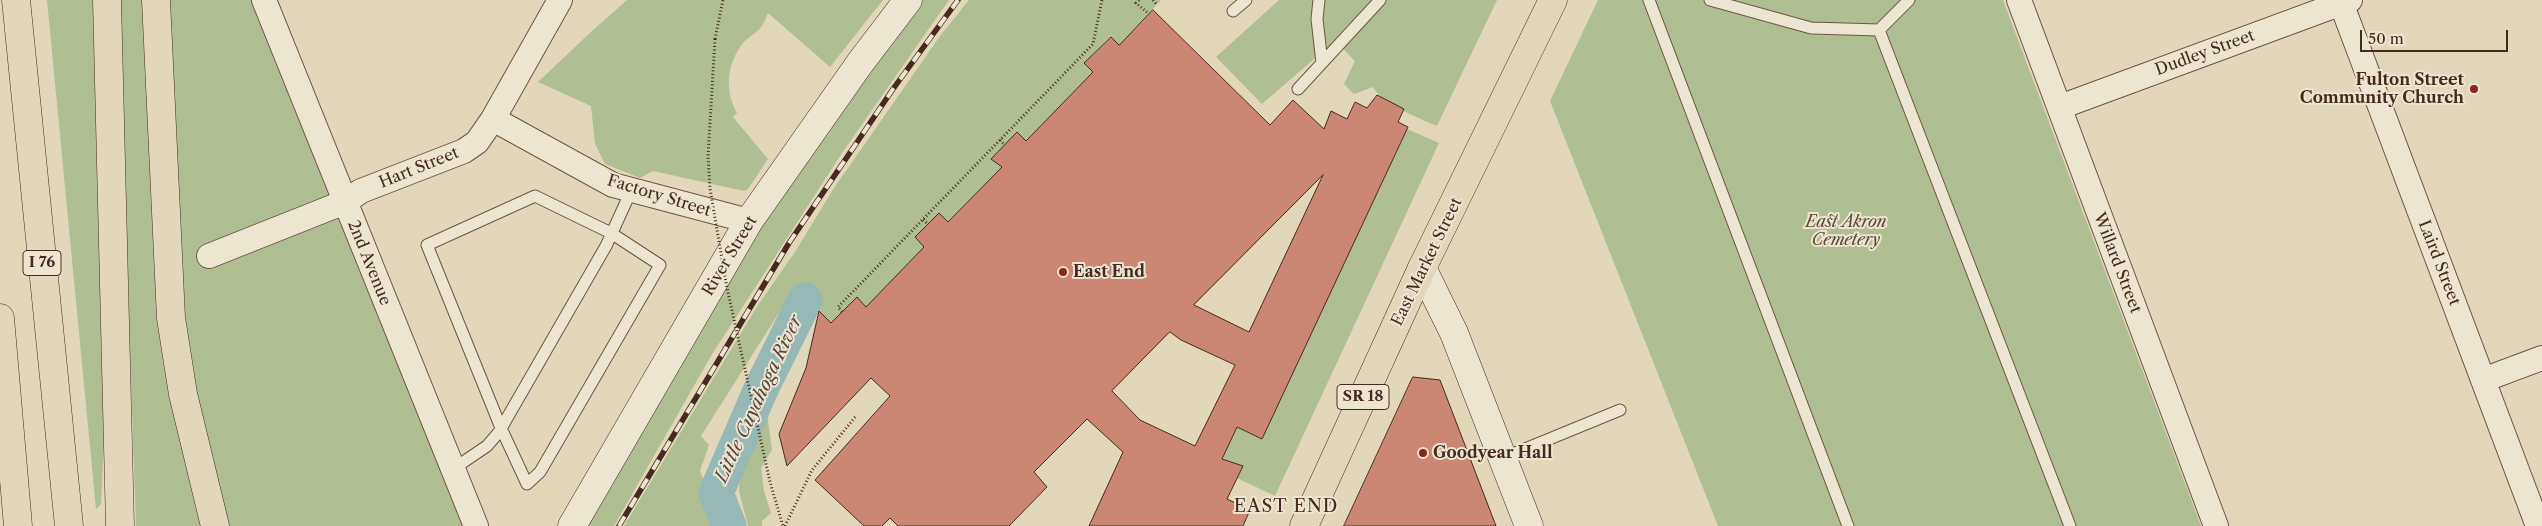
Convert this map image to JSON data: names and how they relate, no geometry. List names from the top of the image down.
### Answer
{
  "streets": {
    "main road": ["East Market Street", "I 76", "SR 18"],
    "street": [
      "Dudley Street",
      "Hart Street",
      "Factory Street",
      "River Street",
      "2nd Avenue",
      "Willard Street",
      "Laird Street"
    ]
  },
  "crossings": [
    ["Dudley Street", "Willard Street"],
    ["Dudley Street", "Laird Street"],
    ["Hart Street", "Factory Street"],
    ["Hart Street", "2nd Avenue"],
    ["Factory Street", "River Street"]
  ],
  "districts": ["EAST END"],
  "water": ["Little Cuyahoga River"],
  "parks": ["East Akron Cemetery"],
  "places": ["Fulton Street Community Church", "East End", "Goodyear Hall"],
  "scale_bar": "50 m"
}
